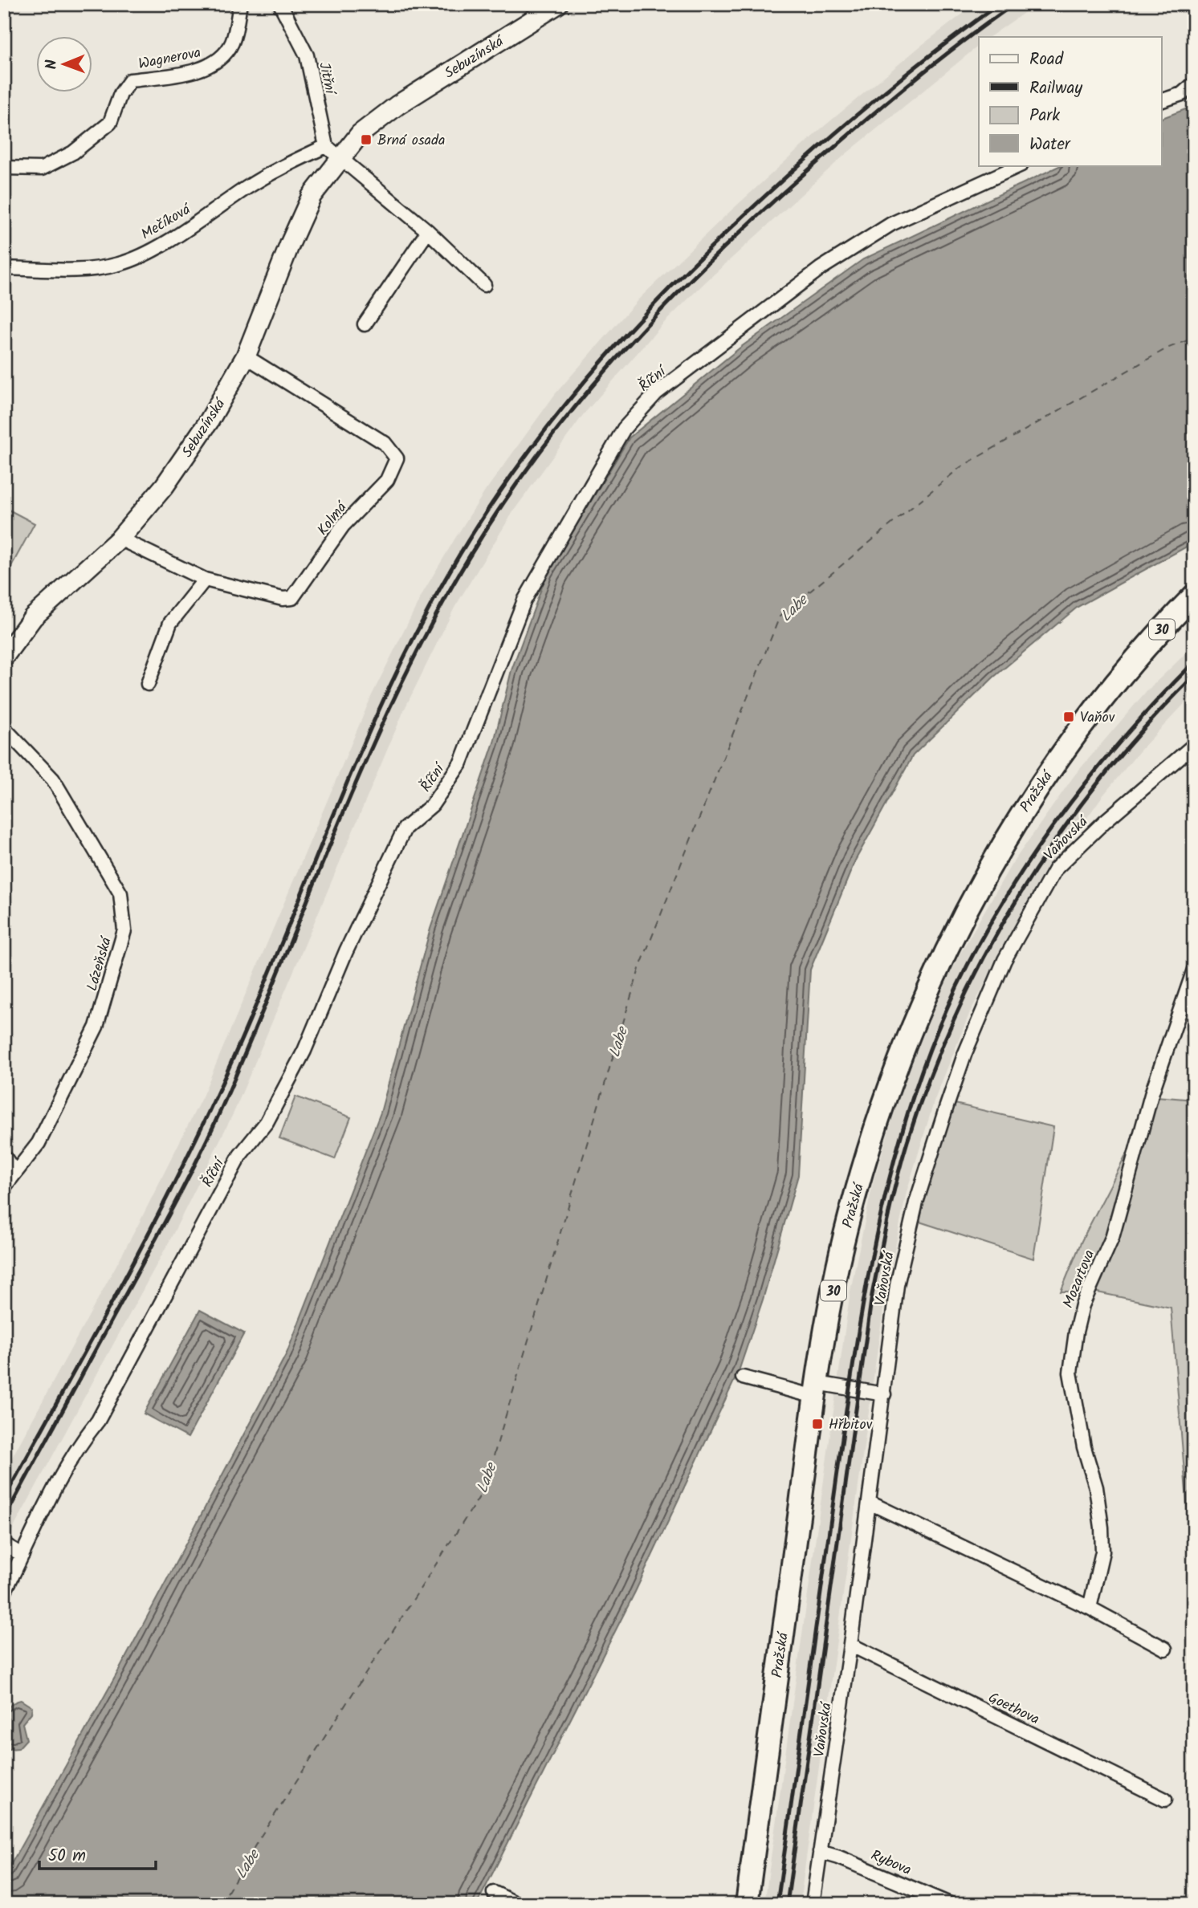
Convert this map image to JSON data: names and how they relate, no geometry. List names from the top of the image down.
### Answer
{
  "streets": {
    "main road": ["Sebuzínská", "30", "Pražská"],
    "street": [
      "Wagnerova",
      "Jitřní",
      "Mečíková",
      "Říční",
      "Kolmá",
      "Vaňovská",
      "Lázeňská",
      "Mozartova",
      "Goethova",
      "Rybova"
    ]
  },
  "crossings": [
    ["Sebuzínská", "Jitřní"],
    ["Sebuzínská", "Mečíková"],
    ["Sebuzínská", "Kolmá"],
    ["Jitřní", "Mečíková"],
    ["Vaňovská", "Goethova"],
    ["Vaňovská", "Rybova"]
  ],
  "water": ["Labe"],
  "places": {
    "transit": ["Brná osada", "Vaňov", "Hřbitov"]
  },
  "legend": [
    "Road",
    "Railway",
    "Park",
    "Water"
  ],
  "scale_bar": "50 m",
  "north": "left"
}
